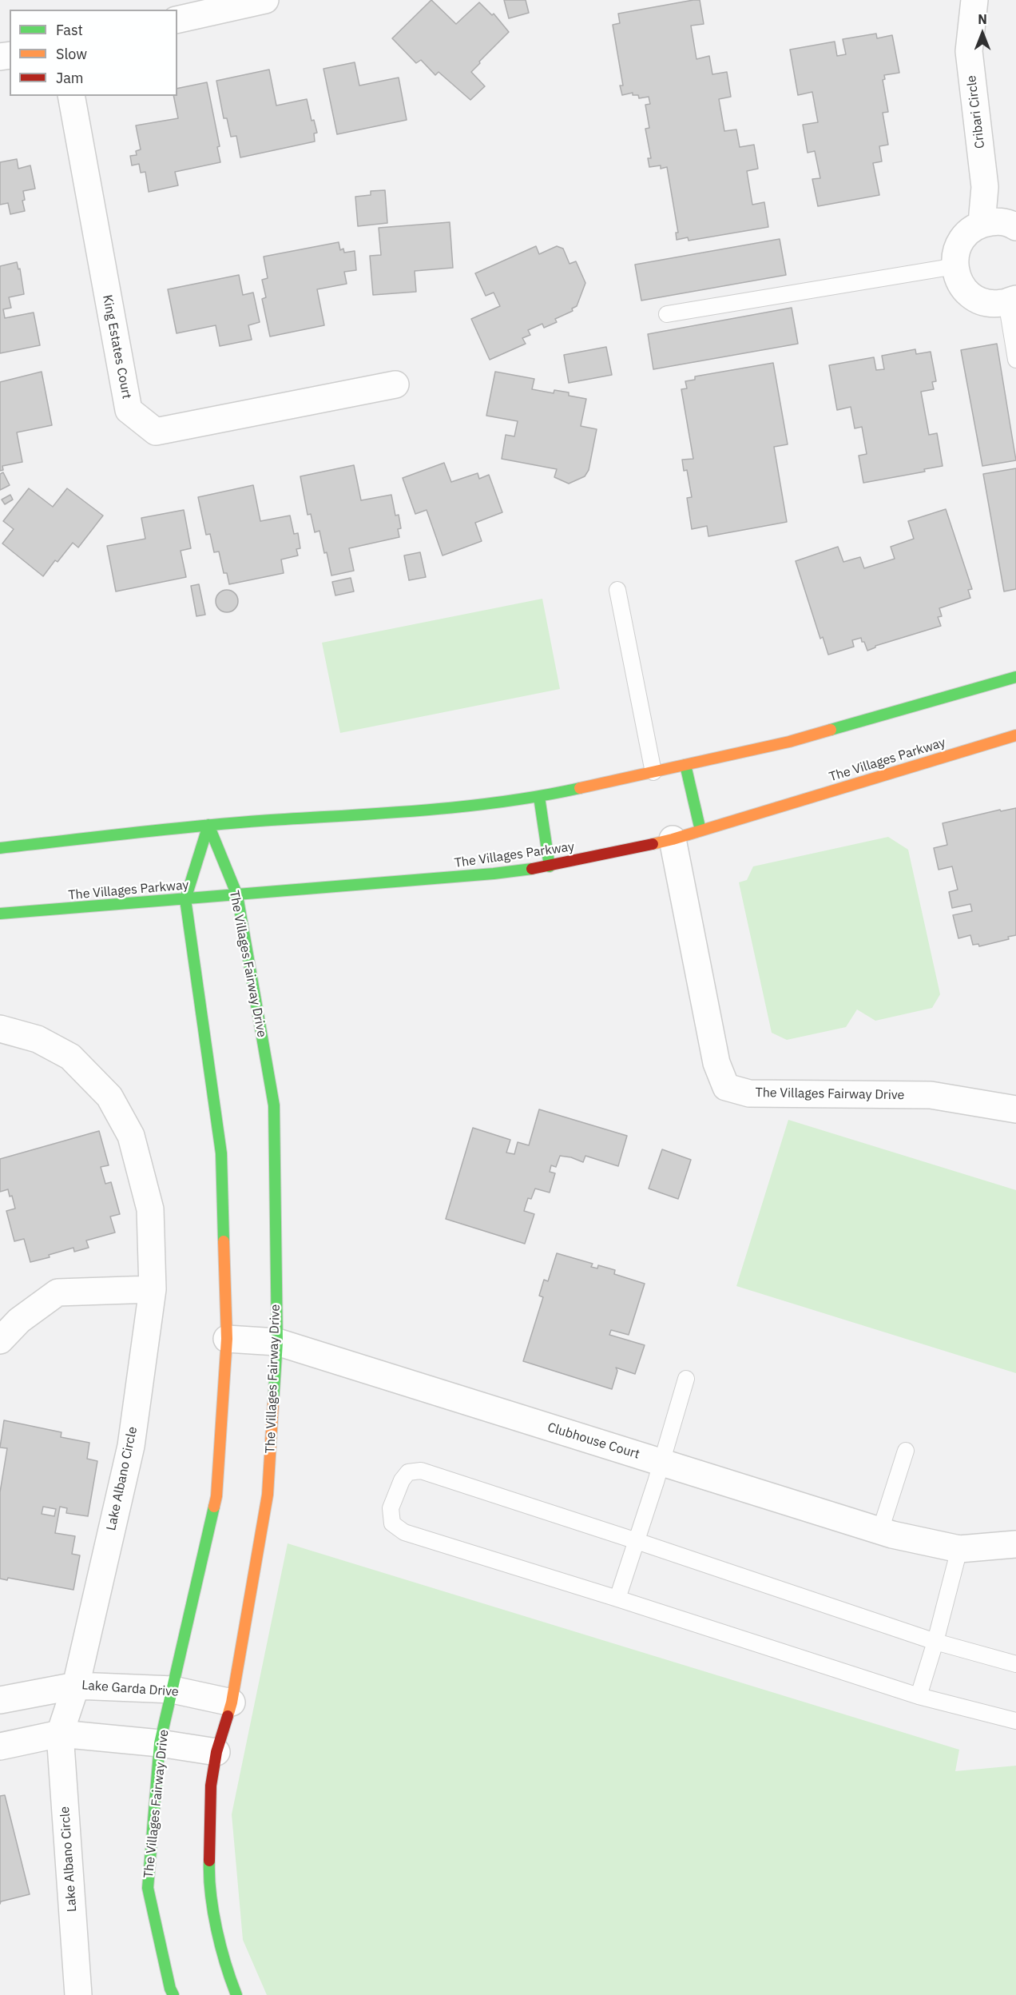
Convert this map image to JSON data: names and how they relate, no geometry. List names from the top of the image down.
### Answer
{
  "streets": {
    "street": [
      "Cribari Circle",
      "King Estates Court",
      "The Villages Parkway",
      "The Villages Fairway Drive",
      "Clubhouse Court",
      "Lake Albano Circle",
      "Lake Garda Drive"
    ]
  },
  "crossings": [
    ["The Villages Parkway", "The Villages Fairway Drive"],
    ["The Villages Fairway Drive", "Clubhouse Court"],
    ["The Villages Fairway Drive", "Lake Garda Drive"],
    ["Lake Albano Circle", "Lake Garda Drive"]
  ],
  "legend": ["Fast", "Slow", "Jam"],
  "north": "top"
}
